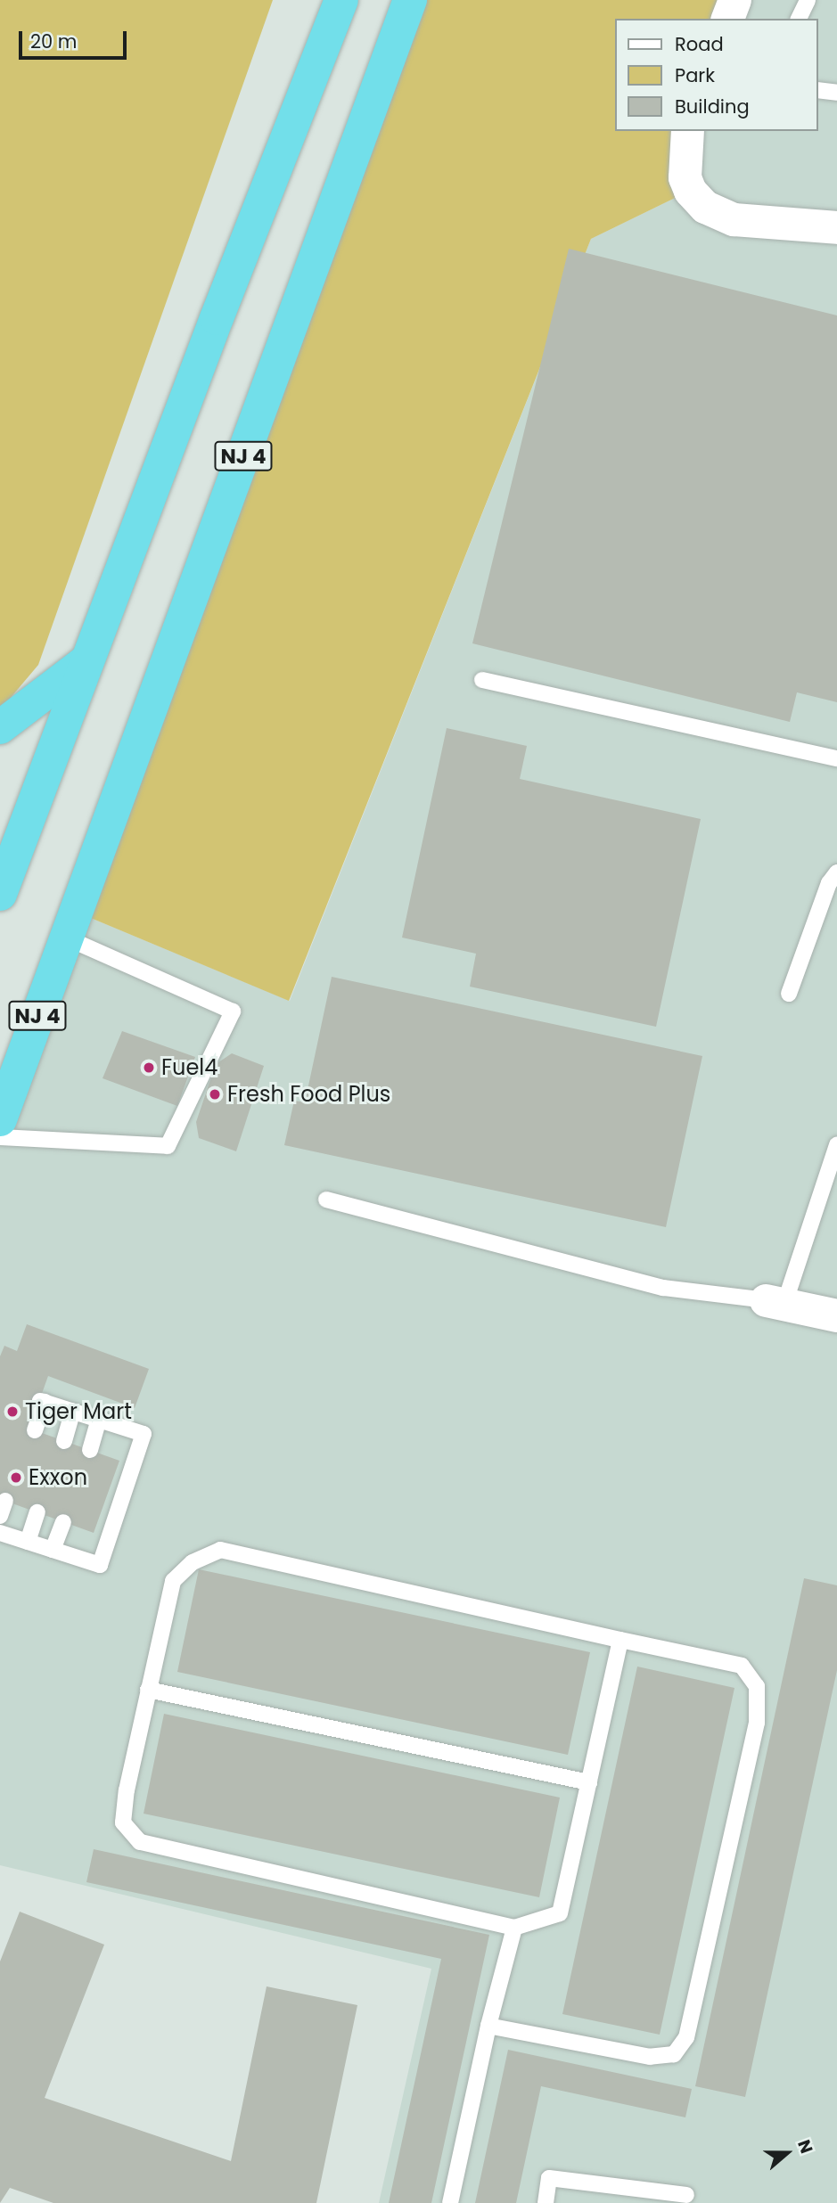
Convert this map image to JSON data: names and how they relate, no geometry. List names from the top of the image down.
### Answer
{
  "streets": {
    "highway": ["NJ 4"]
  },
  "places": [
    "Fuel4",
    "Fresh Food Plus",
    "Tiger Mart",
    "Exxon"
  ],
  "legend": ["Road", "Park", "Building"],
  "scale_bar": "20 m",
  "north": "right"
}
